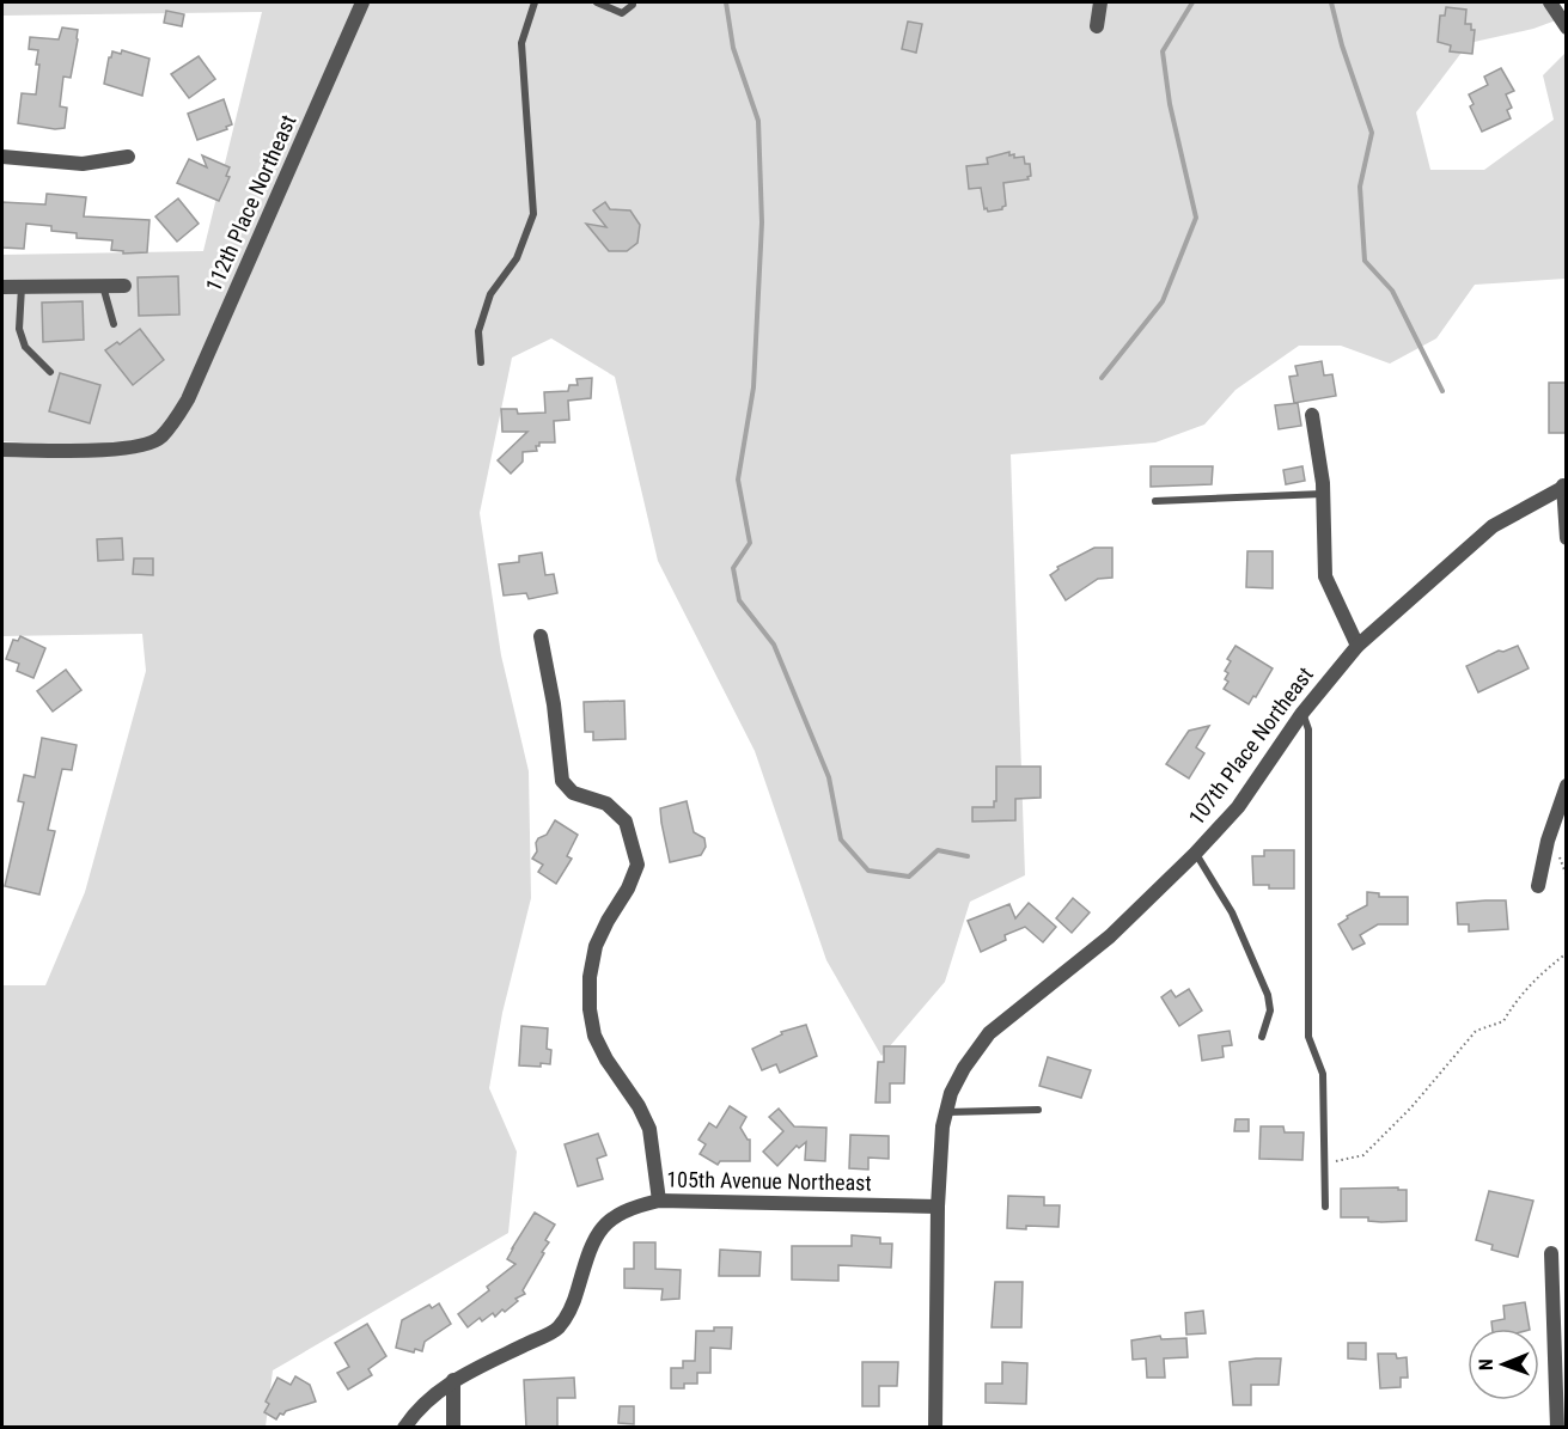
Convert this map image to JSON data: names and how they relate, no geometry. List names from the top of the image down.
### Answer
{
  "streets": {
    "street": ["112th Place Northeast", "107th Place Northeast", "105th Avenue Northeast"]
  },
  "crossings": [
    ["107th Place Northeast", "105th Avenue Northeast"]
  ],
  "north": "left"
}
